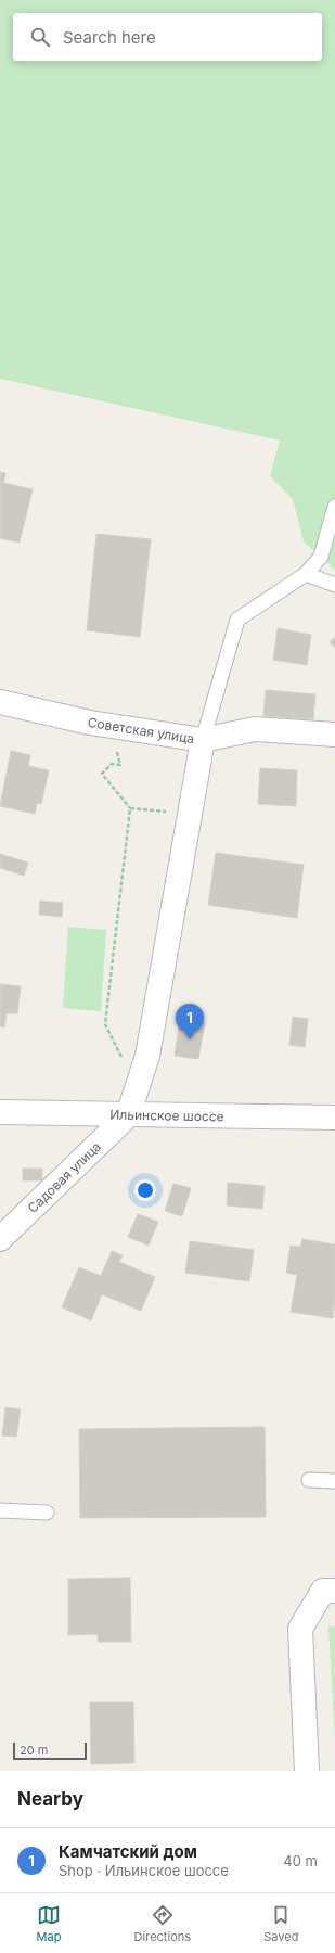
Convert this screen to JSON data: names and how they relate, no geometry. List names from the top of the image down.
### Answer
{
  "streets": {
    "street": ["Советская улица", "Ильинское шоссе", "Садовая улица"]
  },
  "crossings": [
    ["Ильинское шоссе", "Садовая улица"]
  ],
  "scale_bar": "20 m",
  "page": {
    "search": "Search here",
    "pins": "1",
    "scale": "20 m",
    "heading": "Nearby",
    "list": [
      {
        "mark": "1",
        "name": "Камчатский дом",
        "note": "Shop · Ильинское шоссе",
        "value": "40 m"
      }
    ],
    "nav": ["Map", "Directions", "Saved"]
  }
}
